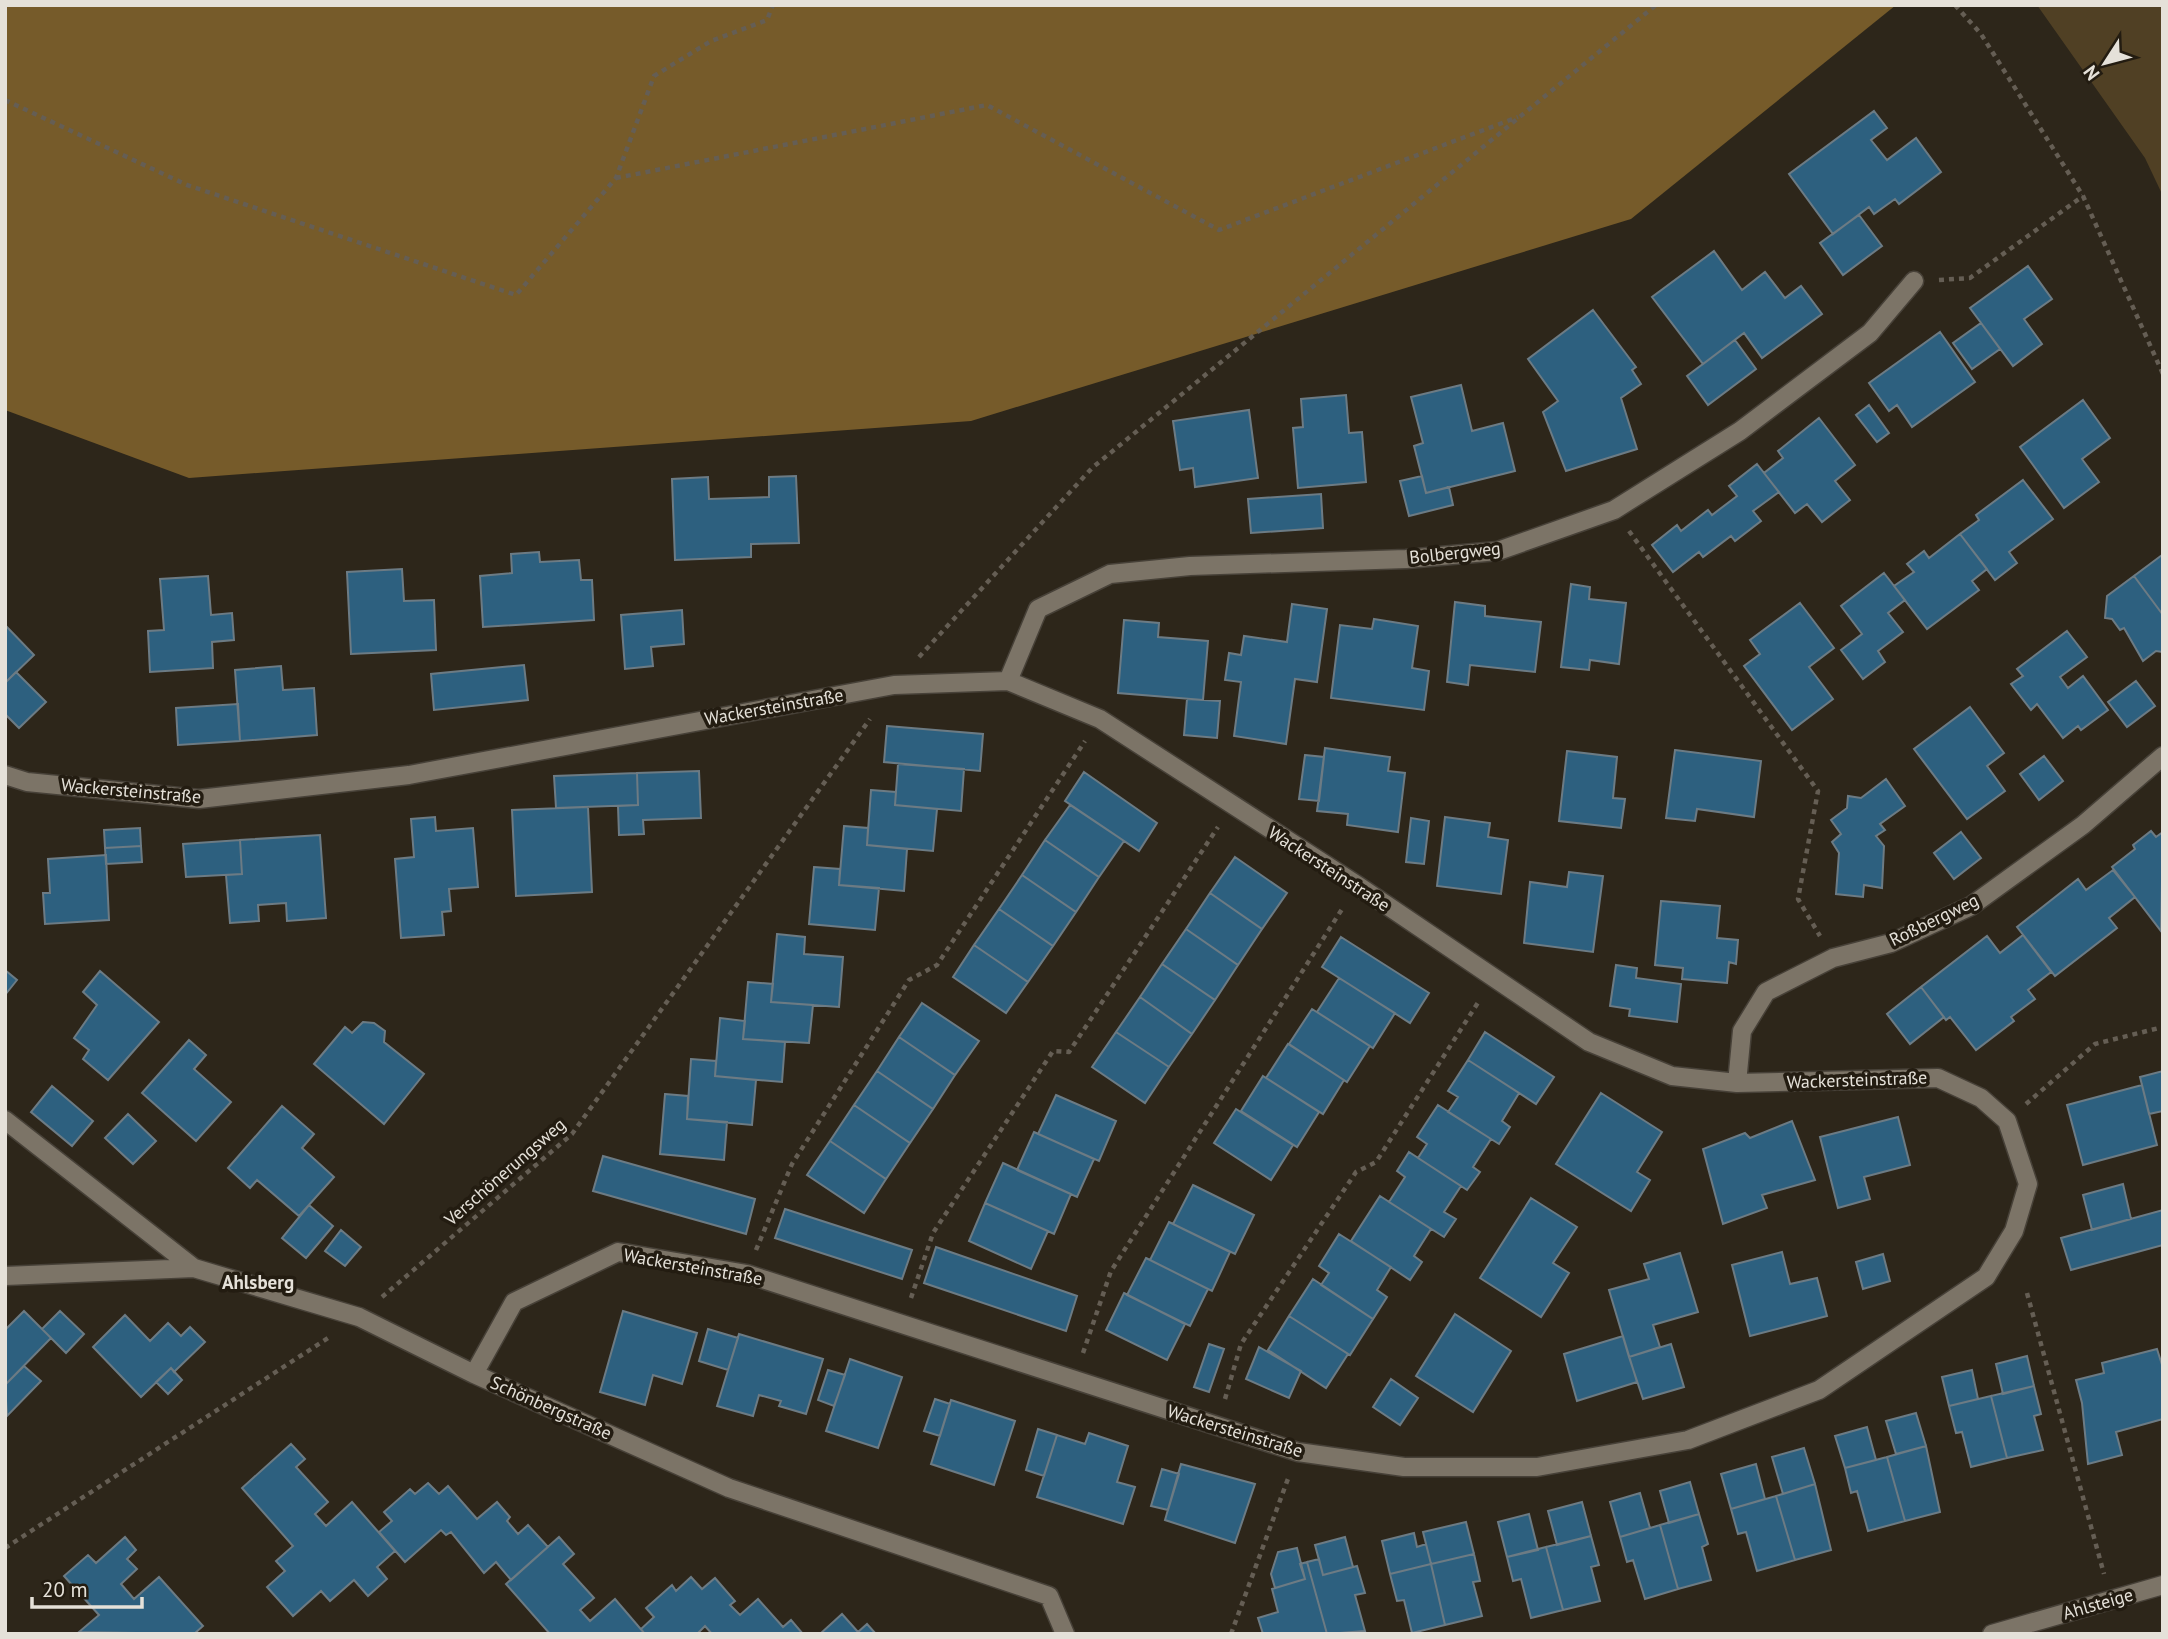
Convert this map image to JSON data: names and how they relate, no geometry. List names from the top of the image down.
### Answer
{
  "streets": {
    "street": [
      "Bolbergweg",
      "Wackersteinstraße",
      "Roßbergweg",
      "Schönbergstraße",
      "Ahlsteige"
    ],
    "path": ["Verschönerungsweg"]
  },
  "crossings": [
    ["Bolbergweg", "Wackersteinstraße"],
    ["Wackersteinstraße", "Roßbergweg"],
    ["Wackersteinstraße", "Verschönerungsweg"],
    ["Wackersteinstraße", "Schönbergstraße"],
    ["Verschönerungsweg", "Schönbergstraße"]
  ],
  "districts": ["Ahlsberg"],
  "scale_bar": "20 m",
  "north": "bottom left"
}
